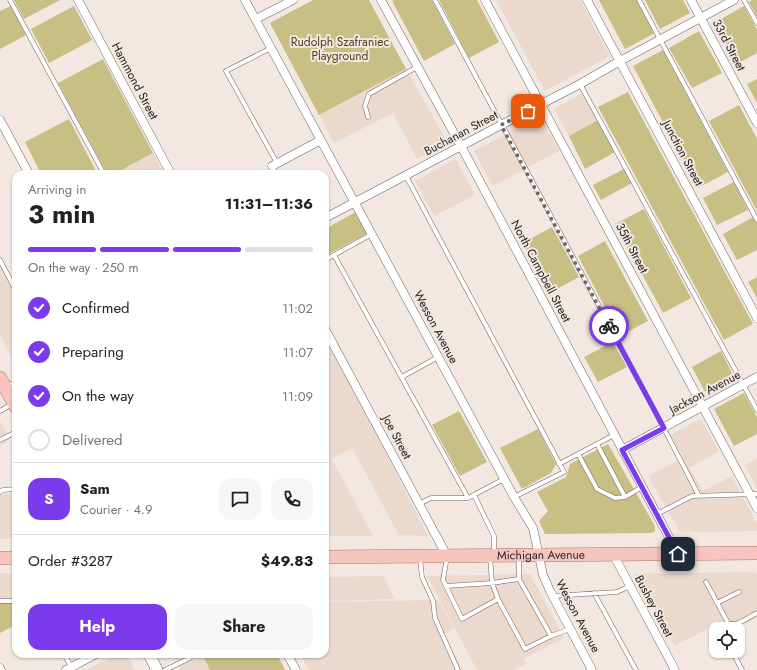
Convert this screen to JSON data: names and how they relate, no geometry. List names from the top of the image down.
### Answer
{
  "streets": {
    "main road": ["Michigan Avenue"],
    "street": [
      "33rd Street",
      "Hammond Street",
      "Buchanan Street",
      "Junction Street",
      "35th Street",
      "North Campbell Street",
      "Wesson Avenue",
      "Jackson Avenue",
      "Joe Street",
      "Bushey Street"
    ]
  },
  "crossings": [
    ["33rd Street", "Buchanan Street"],
    ["Buchanan Street", "Junction Street"],
    ["Buchanan Street", "35th Street"],
    ["Buchanan Street", "North Campbell Street"],
    ["Buchanan Street", "Wesson Avenue"],
    ["35th Street", "Jackson Avenue"],
    ["North Campbell Street", "Jackson Avenue"],
    ["North Campbell Street", "Michigan Avenue"],
    ["Wesson Avenue", "Michigan Avenue"],
    ["Joe Street", "Michigan Avenue"],
    ["Michigan Avenue", "Bushey Street"]
  ],
  "parks": ["Rudolph Szafraniec Playground"],
  "page": {
    "heading": ["3 min", "Arriving in", "11:31–11:36"],
    "panel": [
      "Sam",
      "Courier · 4.9",
      "Order #3287",
      "$49.83"
    ],
    "bar": "On the way · 250 m",
    "list": [
      ["Confirmed", "11:02"],
      ["Preparing", "11:07"],
      ["On the way", "11:09"],
      "Delivered"
    ],
    "round": "S",
    "buttons": ["Help", "Share"]
  }
}
